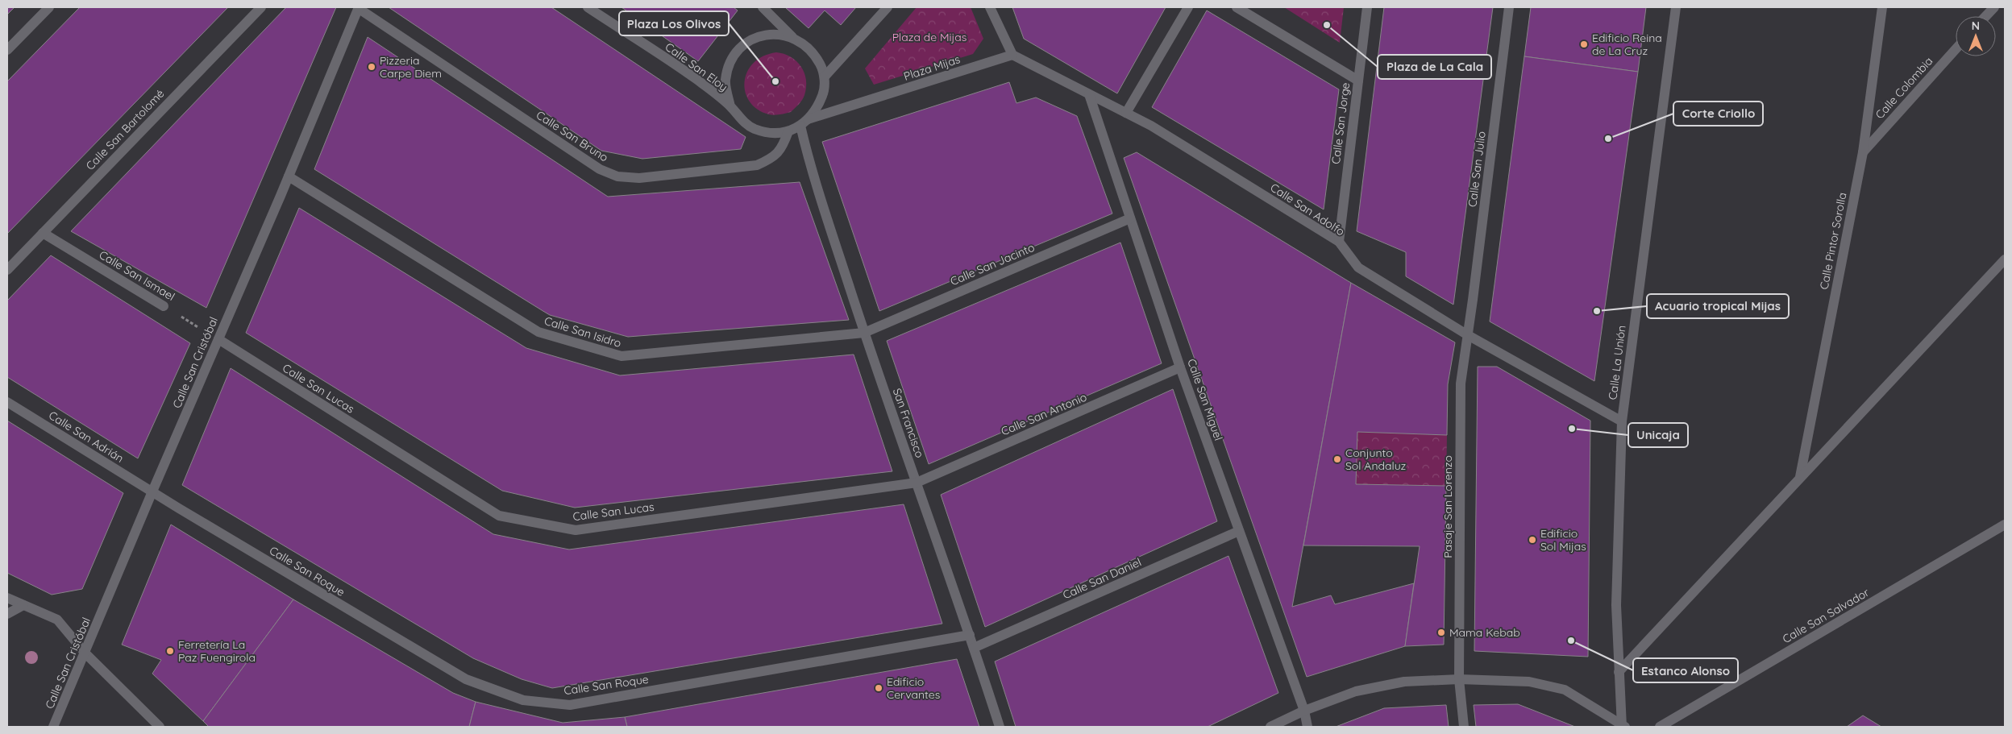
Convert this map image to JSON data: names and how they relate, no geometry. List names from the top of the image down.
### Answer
{
  "streets": {
    "street": [
      "Calle San Eloy",
      "Plaza Mijas",
      "Calle Colombia",
      "Calle San Jorge",
      "Calle San Bartolomé",
      "Calle San Bruno",
      "Calle San Julio",
      "Calle San Adolfo",
      "Calle Pintor Sorolla",
      "Calle San Jacinto",
      "Calle San Ismael",
      "Calle San Isidro",
      "Calle San Cristóbal",
      "Calle La Unión",
      "Calle San Lucas",
      "Calle San Miguel",
      "Calle San Antonio",
      "San Francisco",
      "Calle San Adrián",
      "Pasaje San Lorenzo",
      "Calle San Roque",
      "Calle San Daniel",
      "Calle San Salvador"
    ]
  },
  "crossings": [
    ["Calle San Eloy", "Plaza Mijas"],
    ["Calle San Eloy", "Calle San Bruno"],
    ["Calle San Eloy", "San Francisco"],
    ["Plaza Mijas", "Calle San Bruno"],
    ["Plaza Mijas", "Calle San Adolfo"],
    ["Plaza Mijas", "San Francisco"],
    ["Calle Colombia", "Calle Pintor Sorolla"],
    ["Calle San Jorge", "Calle San Adolfo"],
    ["Calle San Bartolomé", "Calle San Ismael"],
    ["Calle San Bruno", "Calle San Cristóbal"],
    ["Calle San Bruno", "San Francisco"],
    ["Calle San Julio", "Calle San Adolfo"],
    ["Calle San Julio", "Pasaje San Lorenzo"],
    ["Calle San Adolfo", "Calle La Unión"],
    ["Calle San Adolfo", "Calle San Miguel"],
    ["Calle San Adolfo", "Pasaje San Lorenzo"],
    ["Calle San Jacinto", "Calle San Isidro"],
    ["Calle San Jacinto", "Calle San Miguel"],
    ["Calle San Jacinto", "San Francisco"],
    ["Calle San Ismael", "Calle San Cristóbal"],
    ["Calle San Ismael", "Calle San Lucas"],
    ["Calle San Isidro", "Calle San Cristóbal"],
    ["Calle San Isidro", "San Francisco"],
    ["Calle San Cristóbal", "Calle San Lucas"],
    ["Calle San Cristóbal", "Calle San Adrián"],
    ["Calle San Cristóbal", "Calle San Roque"],
    ["Calle San Lucas", "Calle San Antonio"],
    ["Calle San Lucas", "San Francisco"],
    ["Calle San Miguel", "Calle San Antonio"],
    ["Calle San Miguel", "Calle San Daniel"],
    ["Calle San Antonio", "San Francisco"],
    ["San Francisco", "Calle San Roque"],
    ["San Francisco", "Calle San Daniel"],
    ["Calle San Adrián", "Calle San Roque"]
  ],
  "parks": ["Plaza de Mijas"],
  "places": [
    "Plaza de La Cala",
    "Edificio Reina de La Cruz",
    "Pizzeria Carpe Diem",
    "Plaza Los Olivos",
    "Corte Criollo",
    "Acuario tropical Mijas",
    "Unicaja",
    "Conjunto Sol Andaluz",
    "Edificio Sol Mijas",
    "Mama Kebab",
    "Estanco Alonso",
    "Ferretería La Paz Fuengirola",
    "Edificio Cervantes"
  ],
  "north": "top"
}
